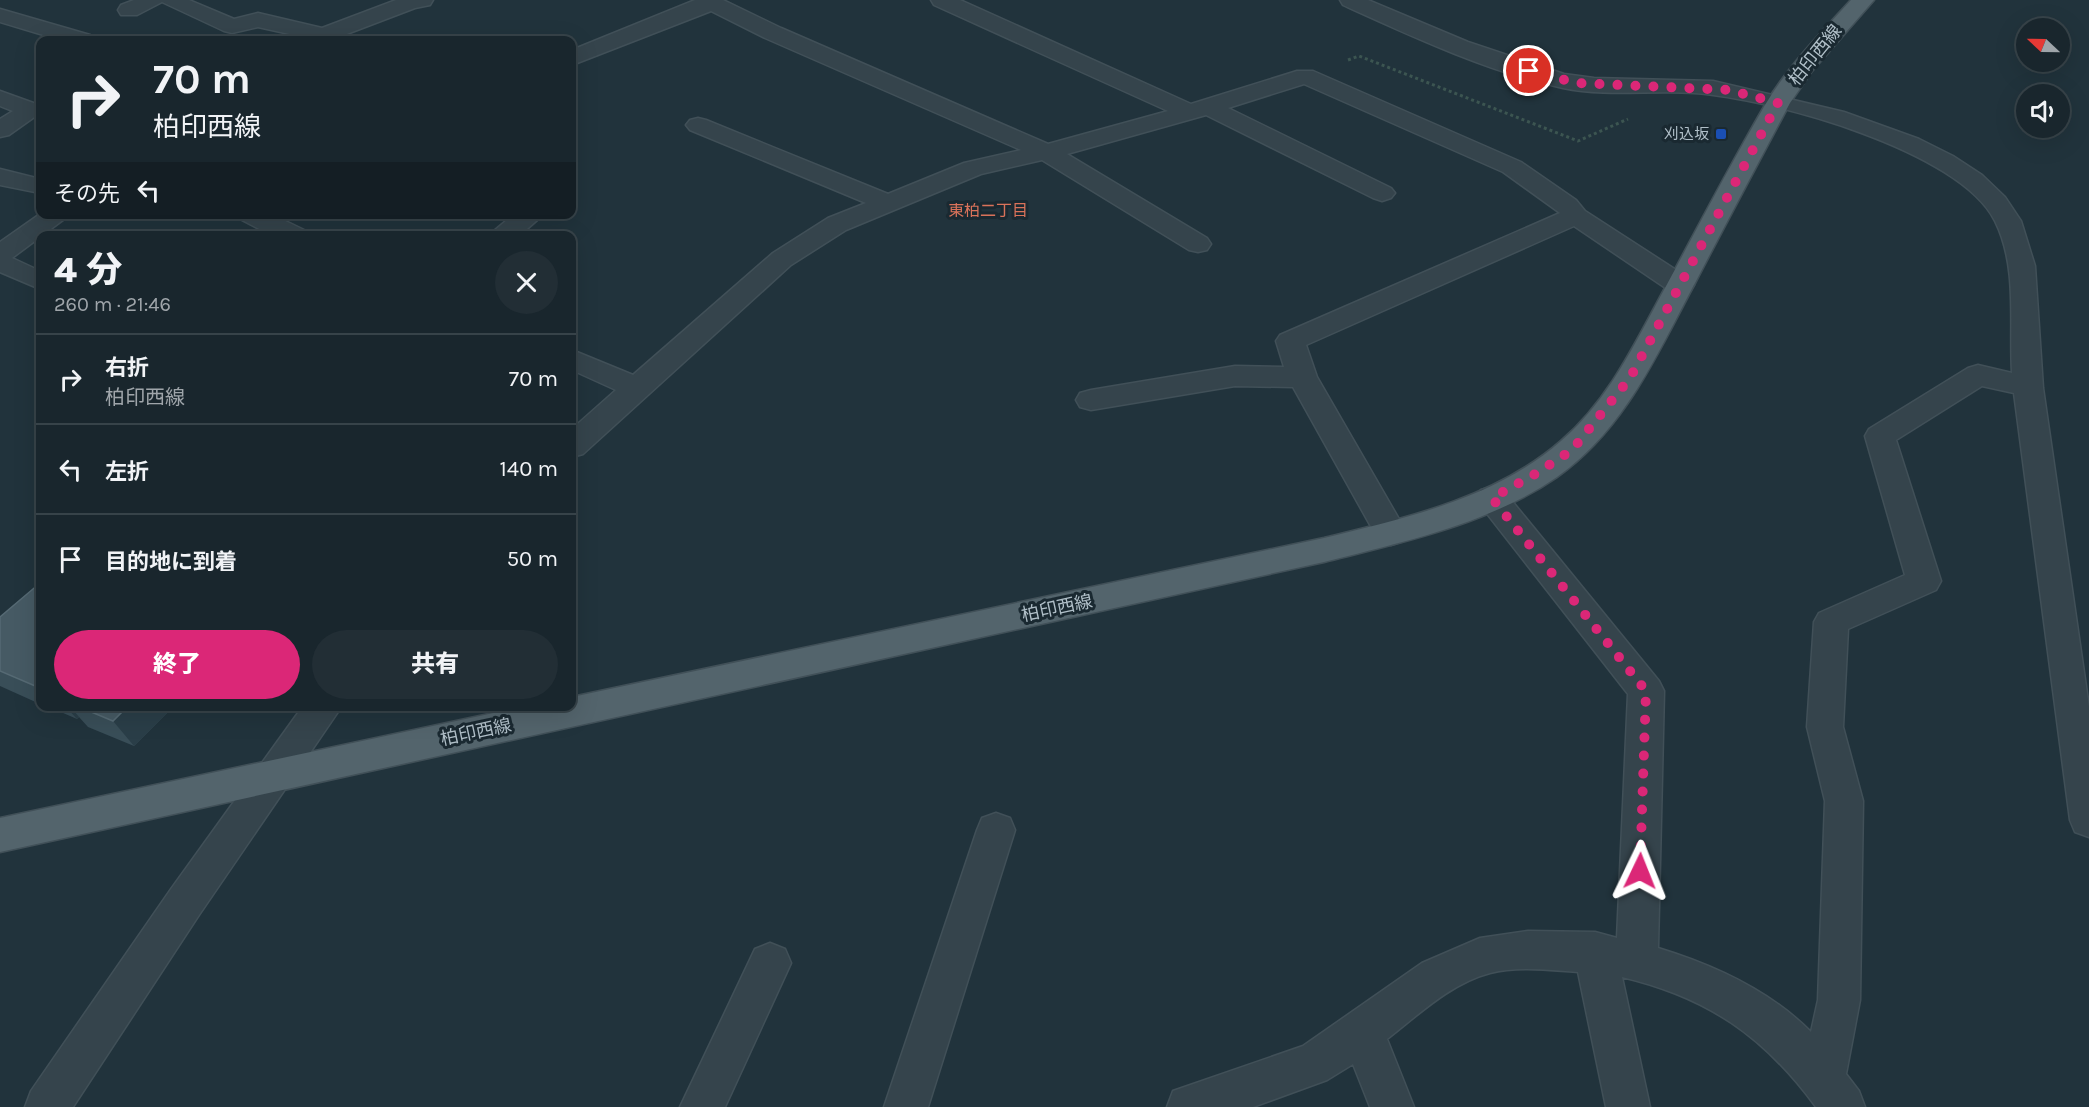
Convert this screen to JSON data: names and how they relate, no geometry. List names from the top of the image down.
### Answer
{
  "streets": {
    "main road": ["柏印西線"]
  },
  "districts": ["東柏二丁目"],
  "places": {
    "transit": ["刈込坂"]
  },
  "north": "left",
  "page": {
    "turn": ["70 m", "柏印西線"],
    "then": "その先",
    "heading": ["4 分", "260 m · 21:46"],
    "list": [
      {
        "name": "右折",
        "note": "柏印西線",
        "value": "70 m"
      },
      {
        "name": "左折",
        "value": "140 m"
      },
      {
        "name": "目的地に到着",
        "value": "50 m"
      }
    ],
    "buttons": ["終了", "共有"]
  }
}
